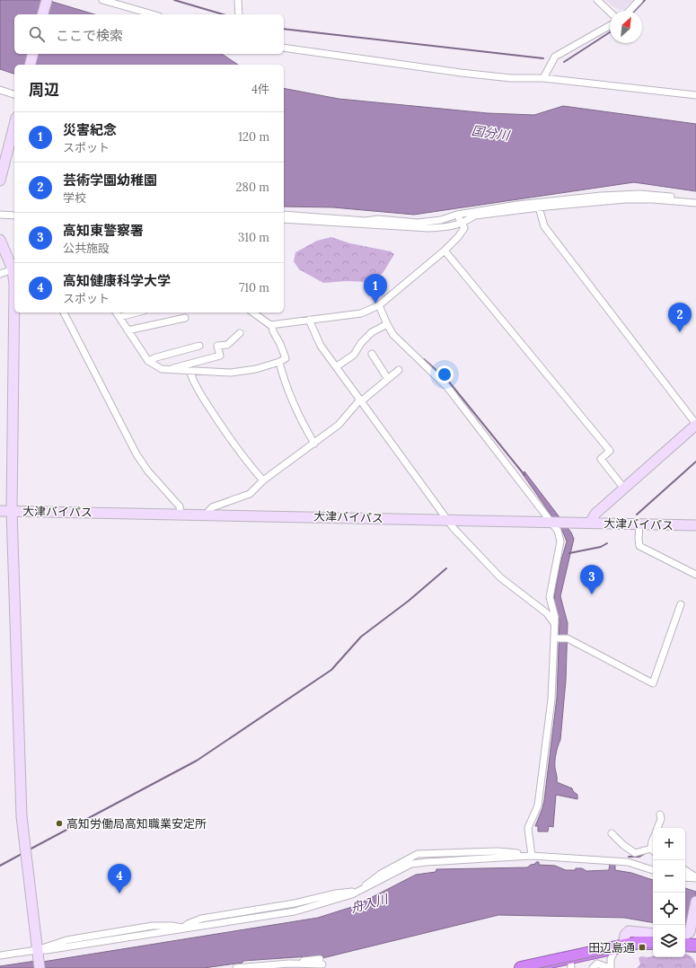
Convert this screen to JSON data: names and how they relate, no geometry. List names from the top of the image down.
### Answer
{
  "streets": {
    "street": ["大津バイパス"]
  },
  "water": ["国分川", "舟入川"],
  "places": {
    "other": ["高知労働局高知職業安定所"],
    "transit": ["田辺島通"]
  },
  "north": "top right",
  "page": {
    "search": "ここで検索",
    "heading": ["周辺", "4件"],
    "list": [
      {
        "mark": "1",
        "name": "災害紀念",
        "note": "スポット",
        "value": "120 m"
      },
      {
        "mark": "2",
        "name": "芸術学園幼稚園",
        "note": "学校",
        "value": "280 m"
      },
      {
        "mark": "3",
        "name": "高知東警察署",
        "note": "公共施設",
        "value": "310 m"
      },
      {
        "mark": "4",
        "name": "高知健康科学大学",
        "note": "スポット",
        "value": "710 m"
      }
    ],
    "pins": [
      "1",
      "2",
      "3",
      "4"
    ],
    "map_buttons": ["+", "−"]
  }
}
